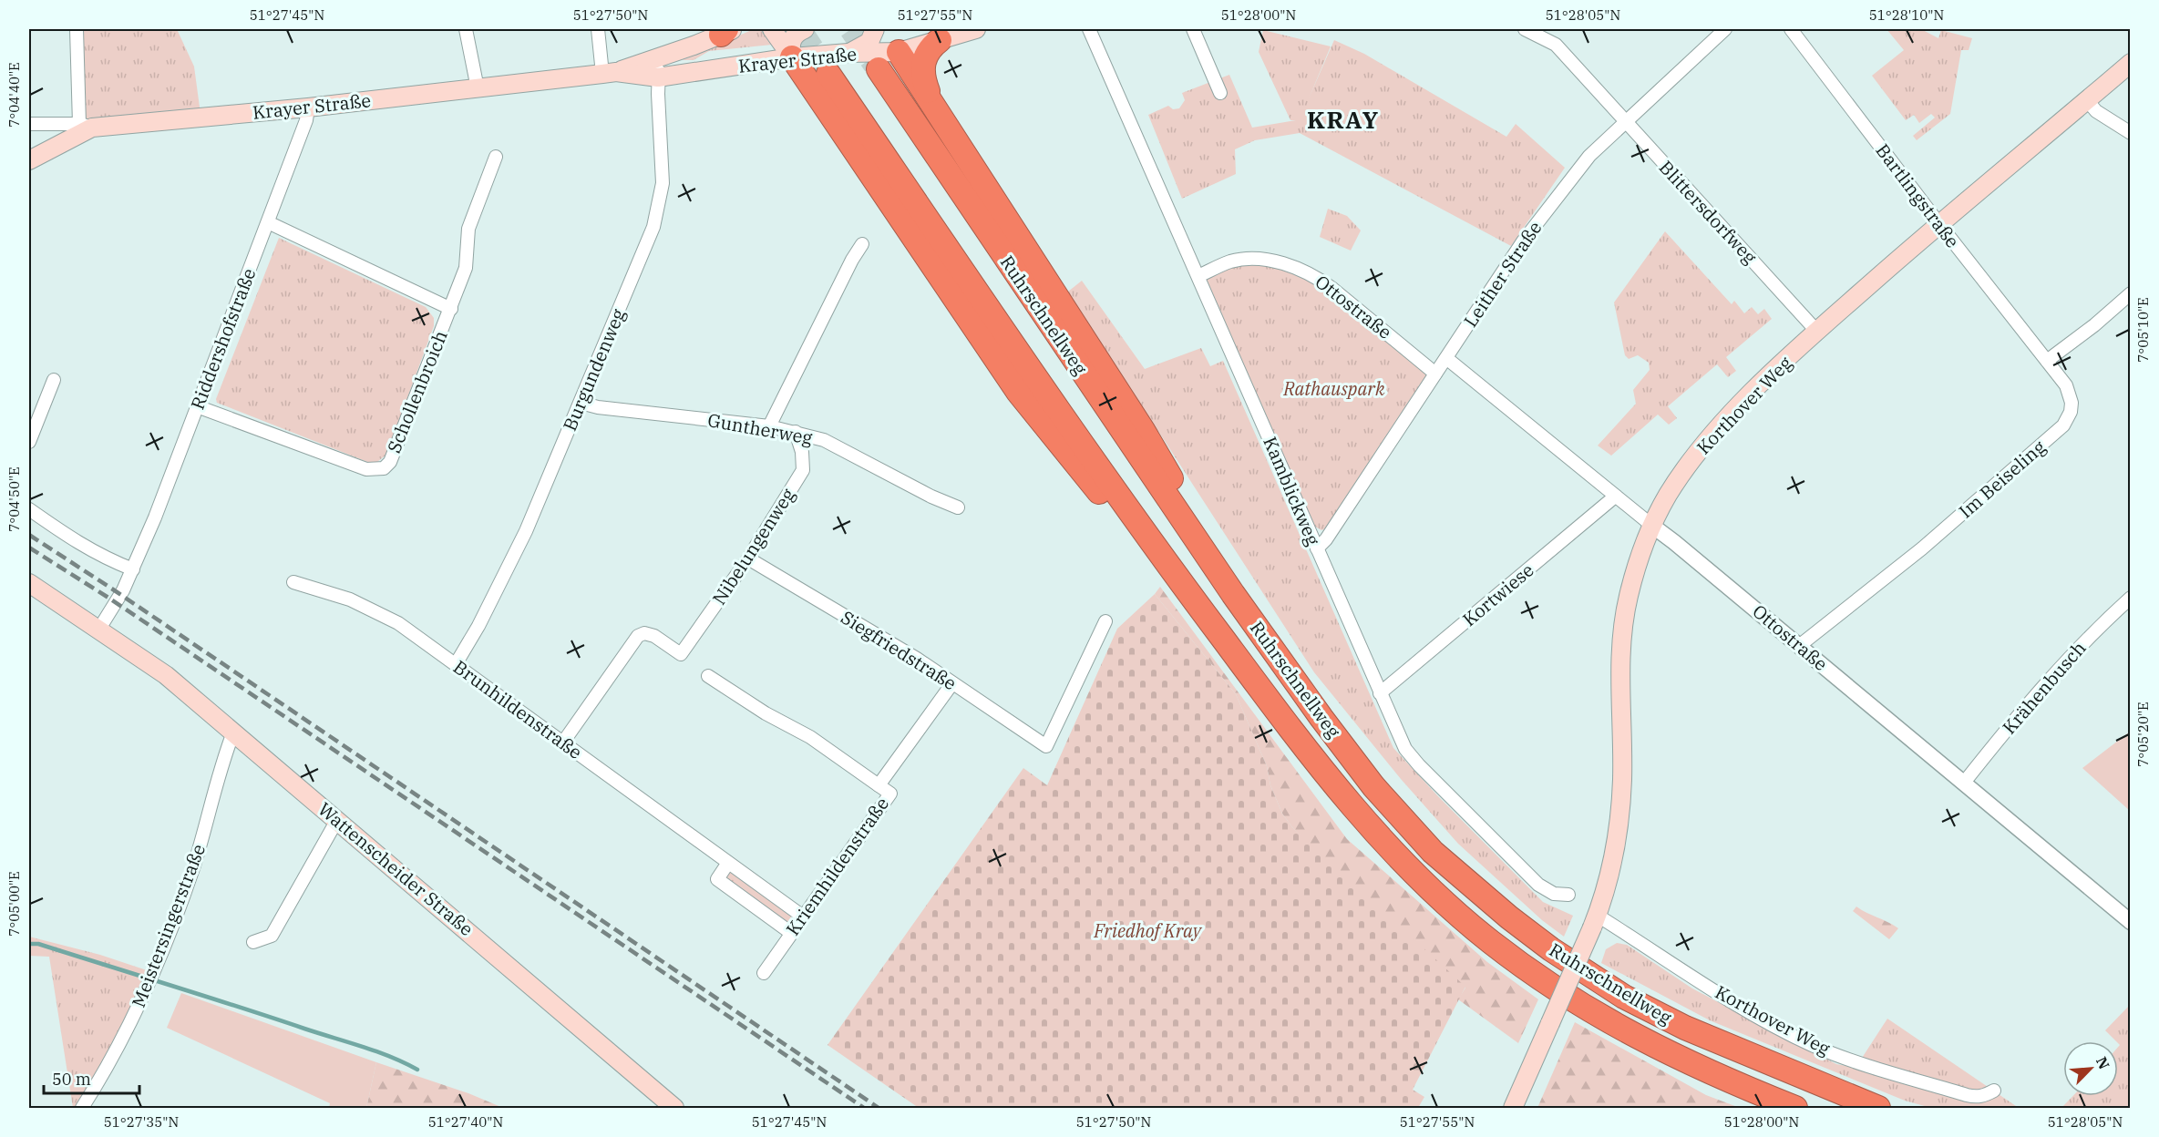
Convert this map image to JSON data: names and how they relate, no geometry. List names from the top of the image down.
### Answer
{
  "streets": {
    "highway": ["Ruhrschnellweg"],
    "main road": ["Krayer Straße", "Korthover Weg", "Wattenscheider Straße"],
    "street": [
      "Bartlingstraße",
      "Blittersdorfweg",
      "Leither Straße",
      "Ottostraße",
      "Riddershofstraße",
      "Burgundenweg",
      "Schollenbroich",
      "Guntherweg",
      "Im Beiseling",
      "Kamblickweg",
      "Nibelungenweg",
      "Kortwiese",
      "Siegfriedstraße",
      "Krähenbusch",
      "Brunhildenstraße",
      "Kriemhildenstraße",
      "Meistersingerstraße"
    ]
  },
  "crossings": [
    ["Krayer Straße", "Riddershofstraße"],
    ["Krayer Straße", "Burgundenweg"],
    ["Bartlingstraße", "Korthover Weg"],
    ["Bartlingstraße", "Im Beiseling"],
    ["Blittersdorfweg", "Leither Straße"],
    ["Blittersdorfweg", "Korthover Weg"],
    ["Leither Straße", "Ottostraße"],
    ["Leither Straße", "Kamblickweg"],
    ["Ottostraße", "Korthover Weg"],
    ["Ottostraße", "Im Beiseling"],
    ["Ottostraße", "Kamblickweg"],
    ["Ottostraße", "Kortwiese"],
    ["Ottostraße", "Krähenbusch"],
    ["Riddershofstraße", "Schollenbroich"],
    ["Riddershofstraße", "Wattenscheider Straße"],
    ["Burgundenweg", "Guntherweg"],
    ["Burgundenweg", "Brunhildenstraße"],
    ["Guntherweg", "Nibelungenweg"],
    ["Kamblickweg", "Kortwiese"],
    ["Nibelungenweg", "Siegfriedstraße"],
    ["Nibelungenweg", "Brunhildenstraße"],
    ["Siegfriedstraße", "Kriemhildenstraße"],
    ["Brunhildenstraße", "Kriemhildenstraße"],
    ["Wattenscheider Straße", "Meistersingerstraße"]
  ],
  "districts": ["KRAY"],
  "parks": ["Rathauspark", "Friedhof Kray"],
  "scale_bar": "50 m",
  "north": "top right",
  "coordinates": [
    "51°27'45\"N",
    "51°27'50\"N",
    "51°27'55\"N",
    "51°28'00\"N",
    "51°28'05\"N",
    "51°28'10\"N",
    "7°04'40\"E",
    "7°05'10\"E",
    "7°04'50\"E",
    "7°05'20\"E",
    "7°05'00\"E",
    "51°27'35\"N",
    "51°27'40\"N"
  ]
}
